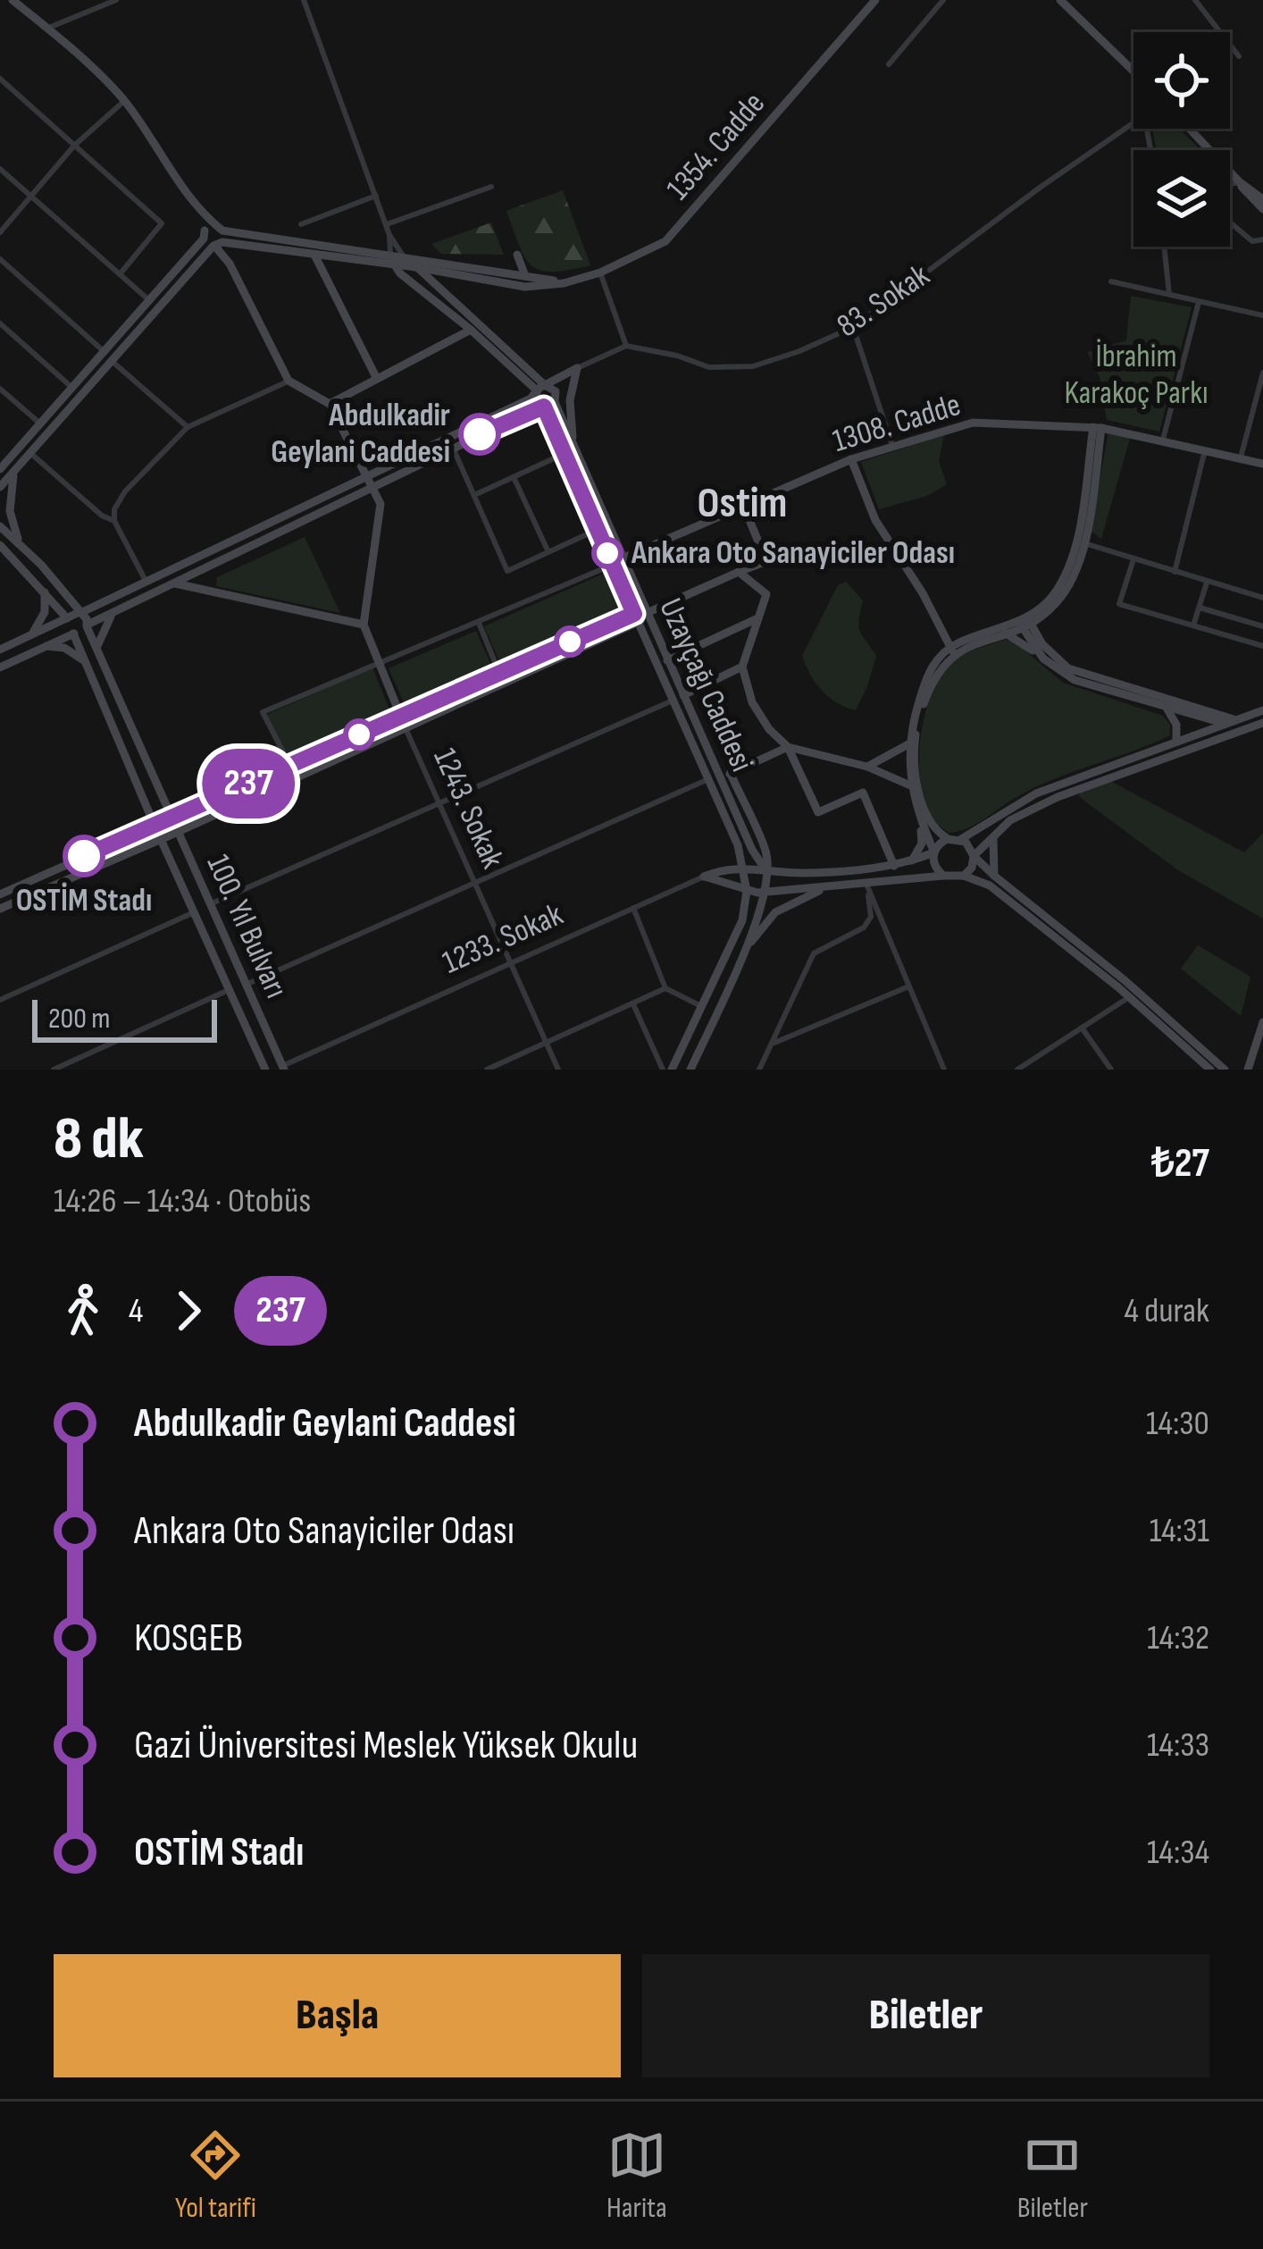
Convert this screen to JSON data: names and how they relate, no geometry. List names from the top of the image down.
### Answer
{
  "streets": {
    "main road": [
      "1354. Cadde",
      "1308. Cadde",
      "Uzayçağı Caddesi",
      "1243. Sokak",
      "100. Yıl Bulvarı"
    ],
    "street": ["83. Sokak", "1233. Sokak"]
  },
  "crossings": [
    ["1308. Cadde", "Uzayçağı Caddesi"],
    ["1243. Sokak", "1233. Sokak"],
    ["100. Yıl Bulvarı", "1233. Sokak"]
  ],
  "districts": ["Ostim"],
  "parks": ["İbrahim Karakoç Parkı"],
  "places": ["Abdulkadir Geylani Caddesi", "Ankara Oto Sanayiciler Odası", "OSTİM Stadı"],
  "lines": ["bus line 237"],
  "scale_bar": "200 m",
  "page": {
    "on_map": "237",
    "scale": "200 m",
    "heading": ["8 dk", "14:26 – 14:34 · Otobüs", "₺27"],
    "legs": ["4", "237", "4 durak"],
    "list": [
      {
        "name": "Abdulkadir Geylani Caddesi",
        "value": "14:30"
      },
      {
        "name": "Ankara Oto Sanayiciler Odası",
        "value": "14:31"
      },
      {
        "name": "KOSGEB",
        "value": "14:32"
      },
      {
        "name": "Gazi Üniversitesi Meslek Yüksek Okulu",
        "value": "14:33"
      },
      {
        "name": "OSTİM Stadı",
        "value": "14:34"
      }
    ],
    "buttons": ["Başla", "Biletler"],
    "tabs": ["Yol tarifi", "Harita", "Biletler"]
  }
}
